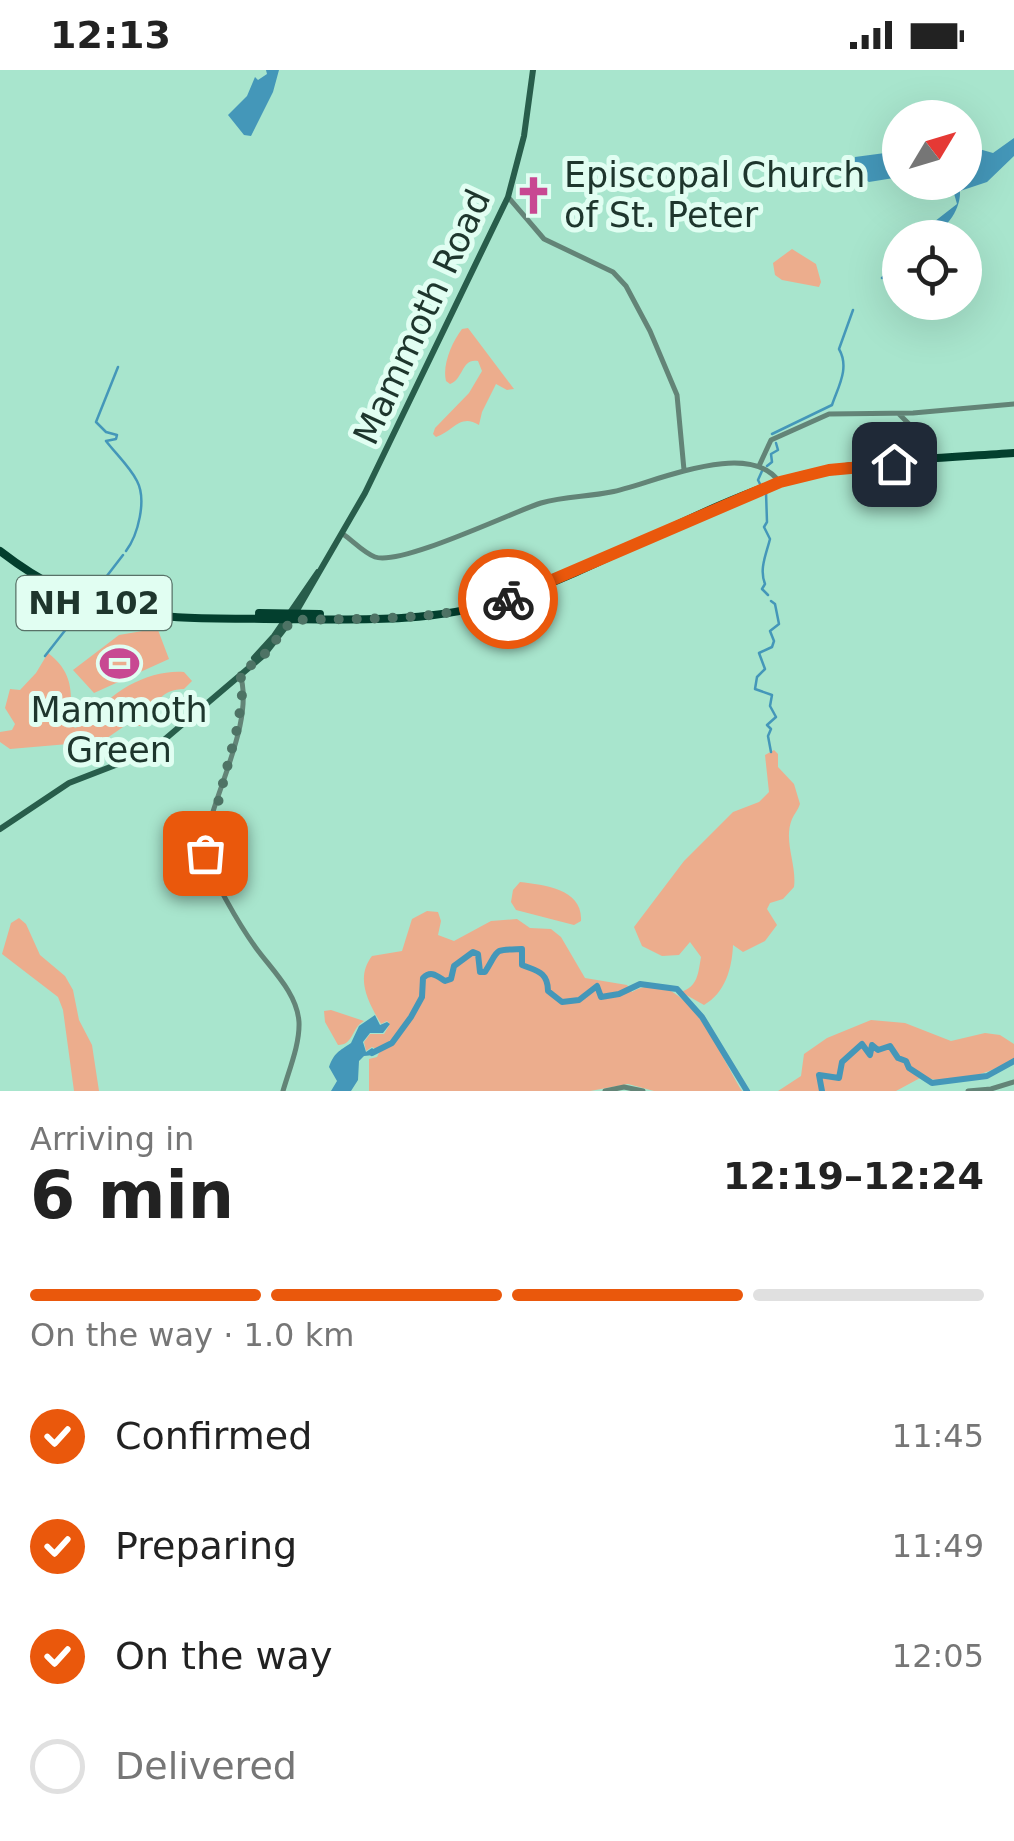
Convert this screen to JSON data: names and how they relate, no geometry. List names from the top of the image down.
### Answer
{
  "streets": {
    "main road": ["Mammoth Road", "NH 102"]
  },
  "crossings": [
    ["Mammoth Road", "NH 102"]
  ],
  "places": {
    "church": ["Episcopal Church of St. Peter"],
    "sports": ["Mammoth Green"]
  },
  "north": "top right",
  "page": {
    "status": "12:13",
    "heading": ["6 min", "Arriving in", "12:19–12:24"],
    "bar": "On the way · 1.0 km",
    "list": [
      ["Confirmed", "11:45"],
      ["Preparing", "11:49"],
      ["On the way", "12:05"],
      "Delivered"
    ]
  }
}
